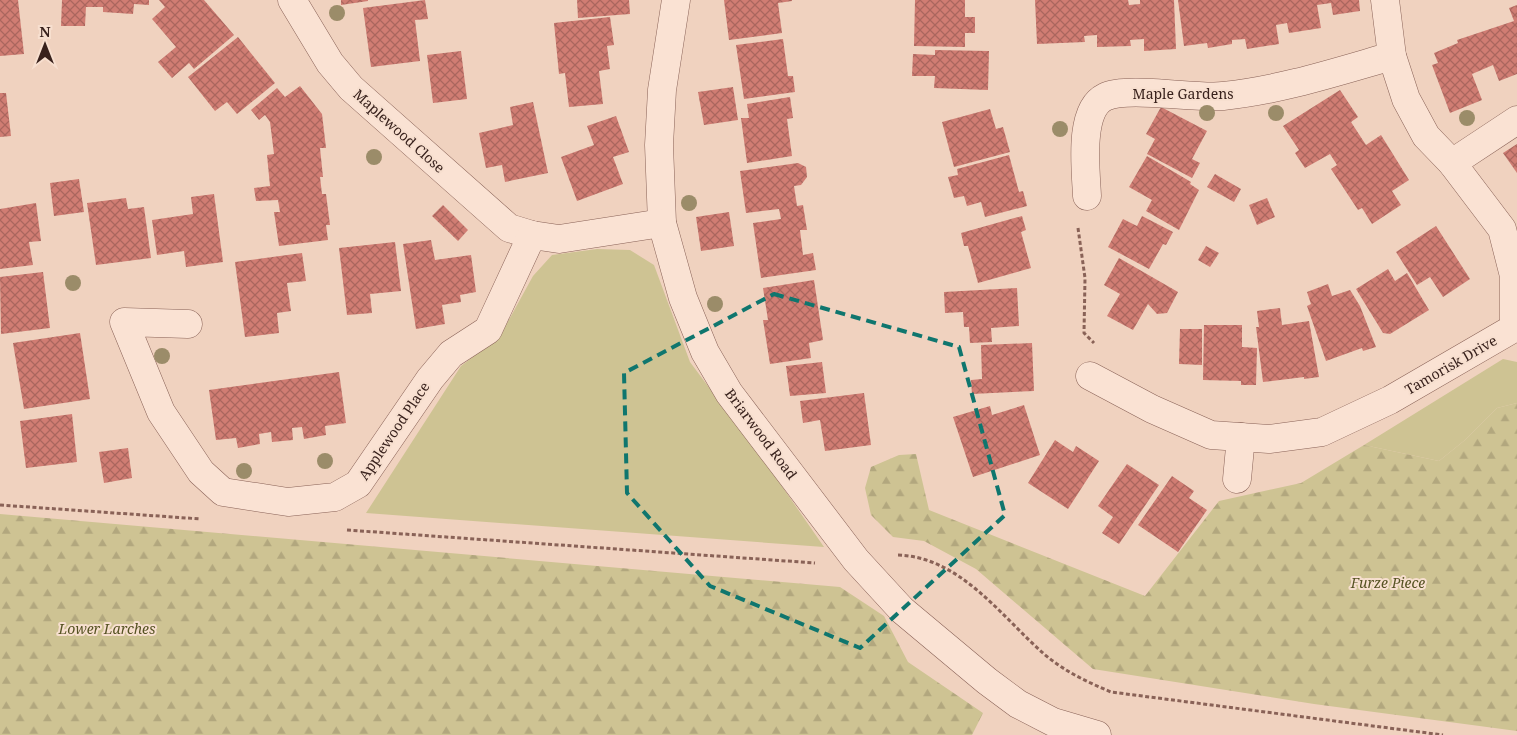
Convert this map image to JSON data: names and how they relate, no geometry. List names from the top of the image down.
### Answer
{
  "streets": {
    "street": [
      "Maple Gardens",
      "Maplewood Close",
      "Tamorisk Drive",
      "Applewood Place",
      "Briarwood Road"
    ]
  },
  "crossings": [
    ["Maple Gardens", "Tamorisk Drive"],
    ["Maplewood Close", "Applewood Place"]
  ],
  "parks": ["Furze Piece", "Lower Larches"],
  "north": "top"
}
